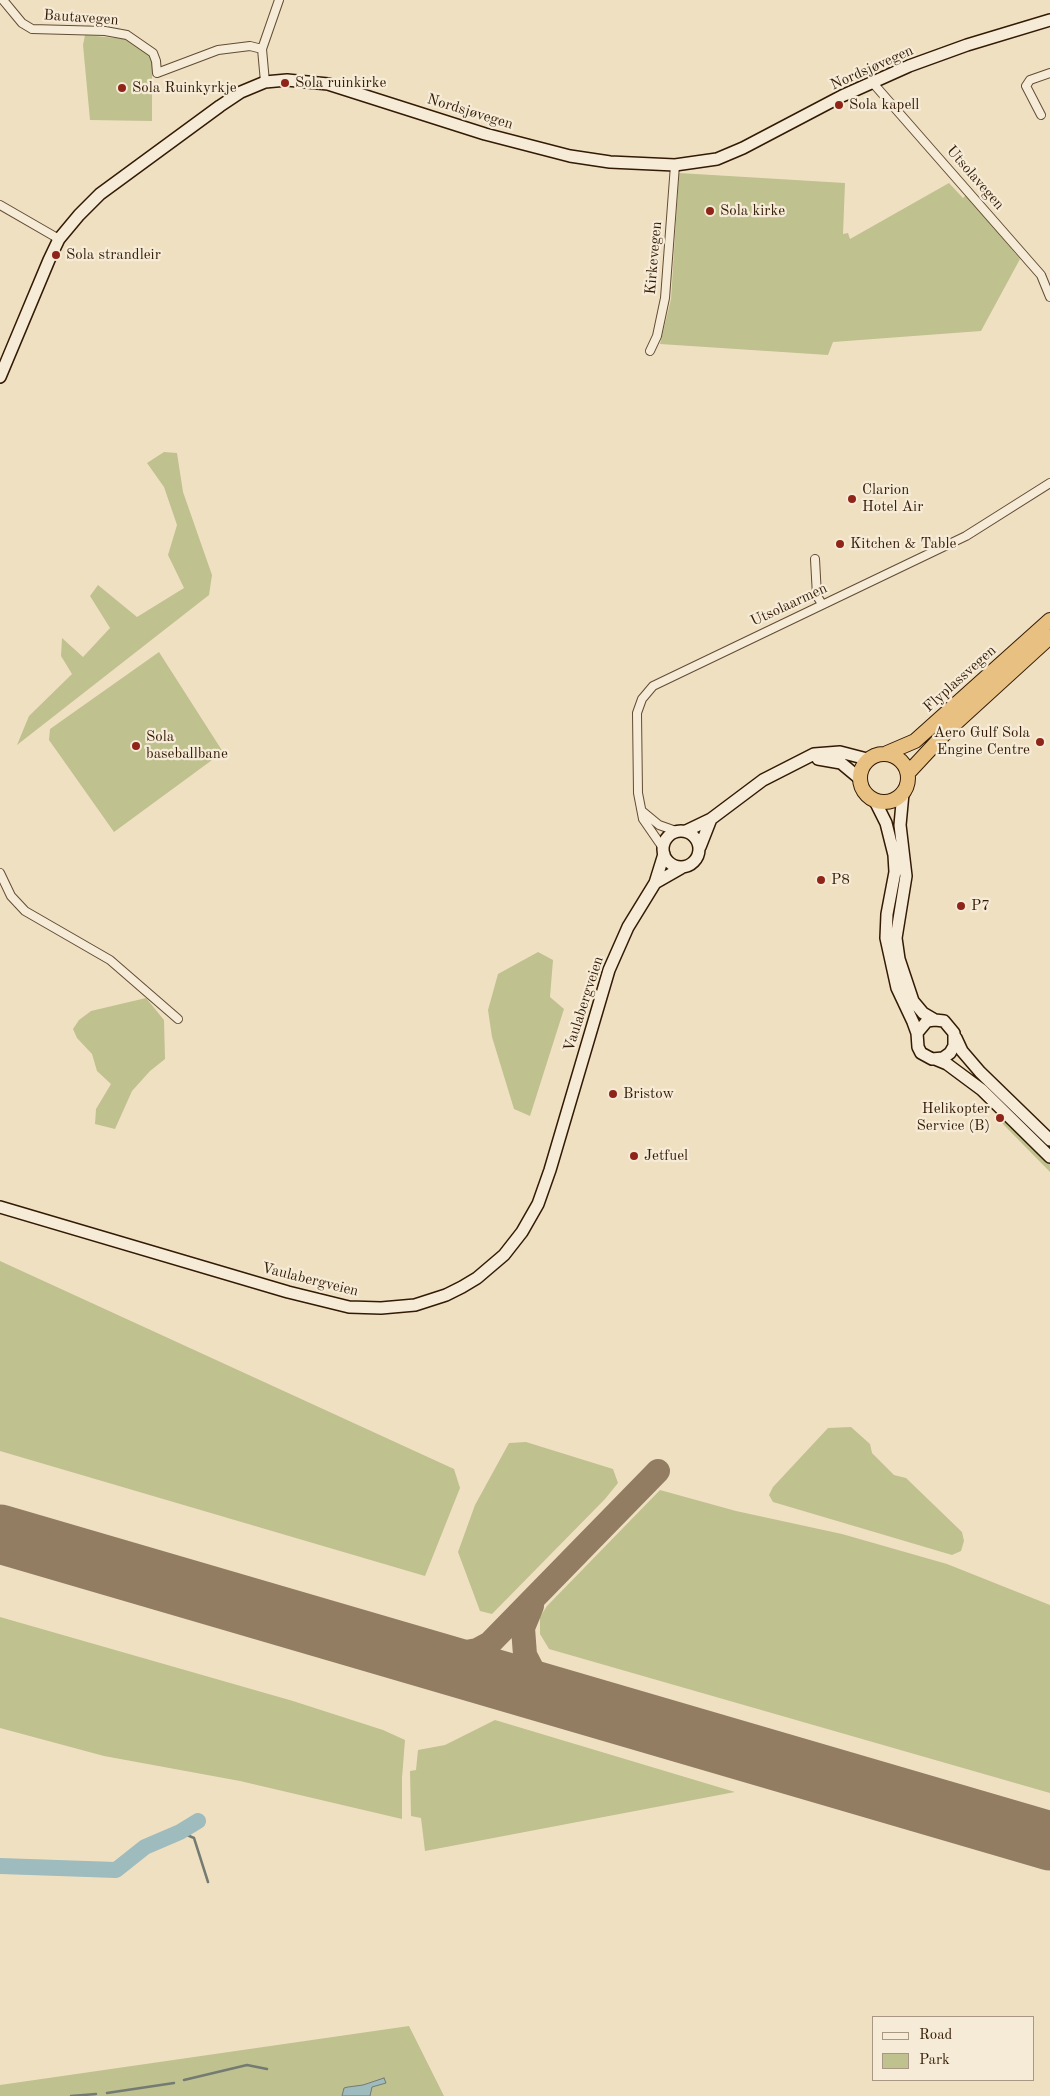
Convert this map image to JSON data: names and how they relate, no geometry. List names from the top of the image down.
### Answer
{
  "streets": {
    "highway": ["Flyplassvegen"],
    "street": [
      "Bautavegen",
      "Nordsjøvegen",
      "Utsolavegen",
      "Kirkevegen",
      "Utsolaarmen",
      "Vaulabergveien"
    ]
  },
  "crossings": [
    ["Nordsjøvegen", "Utsolavegen"],
    ["Nordsjøvegen", "Kirkevegen"],
    ["Utsolaarmen", "Vaulabergveien"]
  ],
  "places": [
    "Sola ruinkirke",
    "Sola Ruinkyrkje",
    "Sola kapell",
    "Sola kirke",
    "Sola strandleir",
    "Clarion Hotel Air",
    "Kitchen & Table",
    "Aero Gulf Sola Engine Centre",
    "Sola baseballbane",
    "P8",
    "P7",
    "Bristow",
    "Helikopter Service (B)",
    "Jetfuel"
  ],
  "legend": ["Road", "Park"]
}
